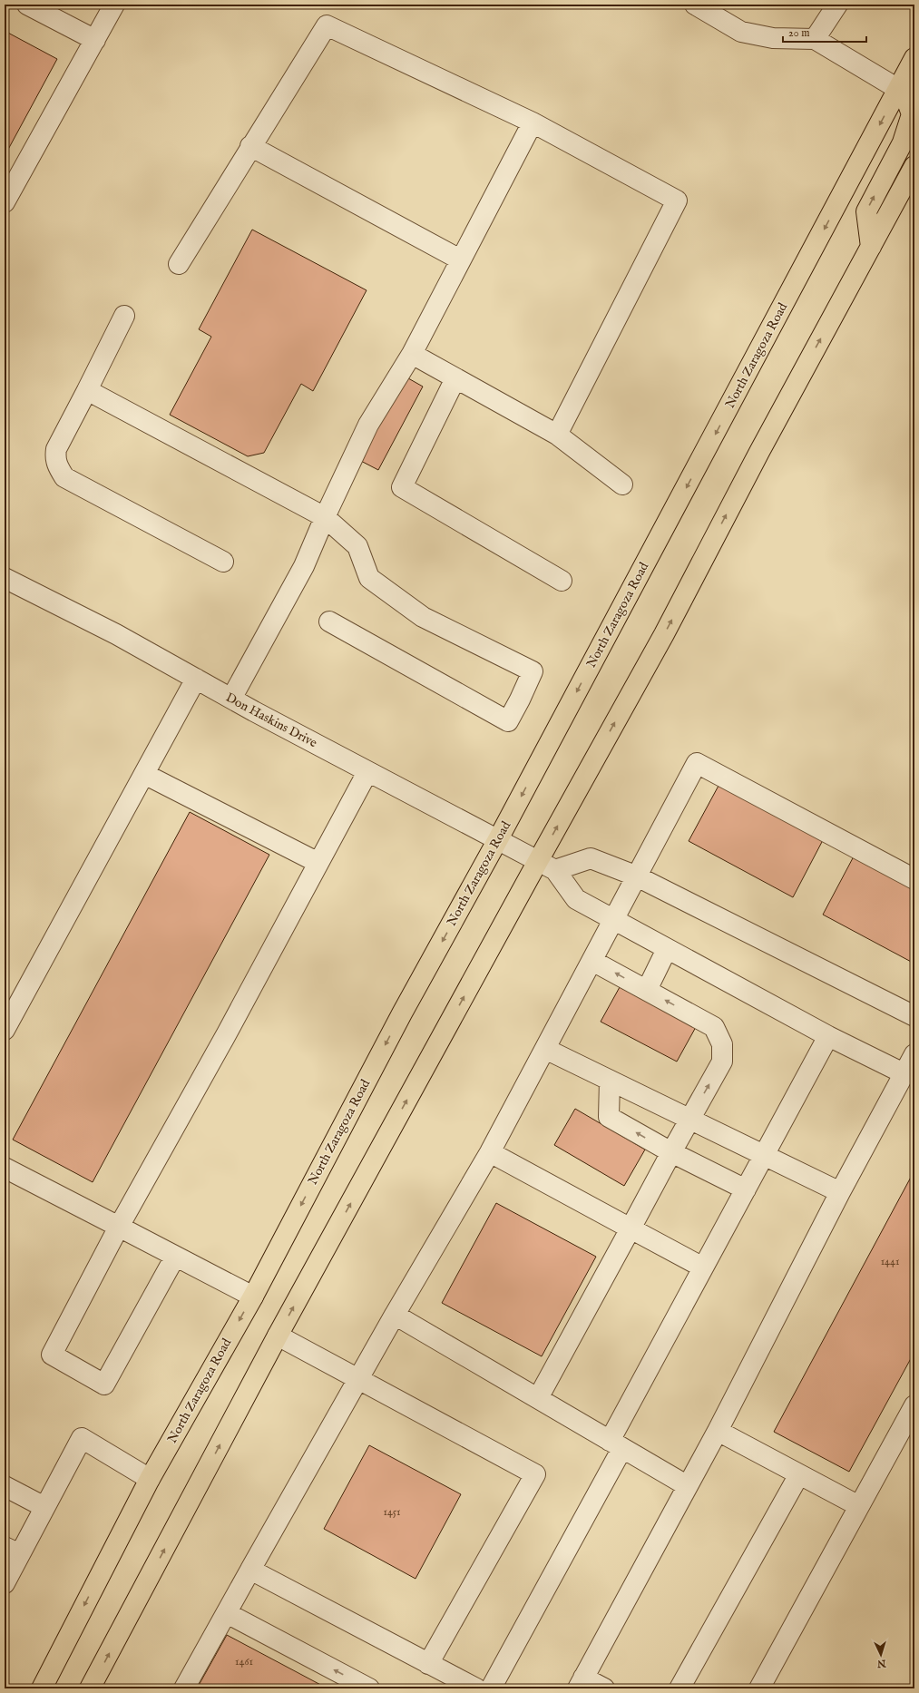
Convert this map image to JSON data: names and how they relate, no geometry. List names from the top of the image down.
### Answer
{
  "streets": {
    "main road": ["North Zaragoza Road"],
    "street": ["Don Haskins Drive"]
  },
  "crossings": [
    ["North Zaragoza Road", "Don Haskins Drive"]
  ],
  "house_numbers": ["1441", "1451", "1461"],
  "scale_bar": "20 m",
  "north": "bottom"
}
